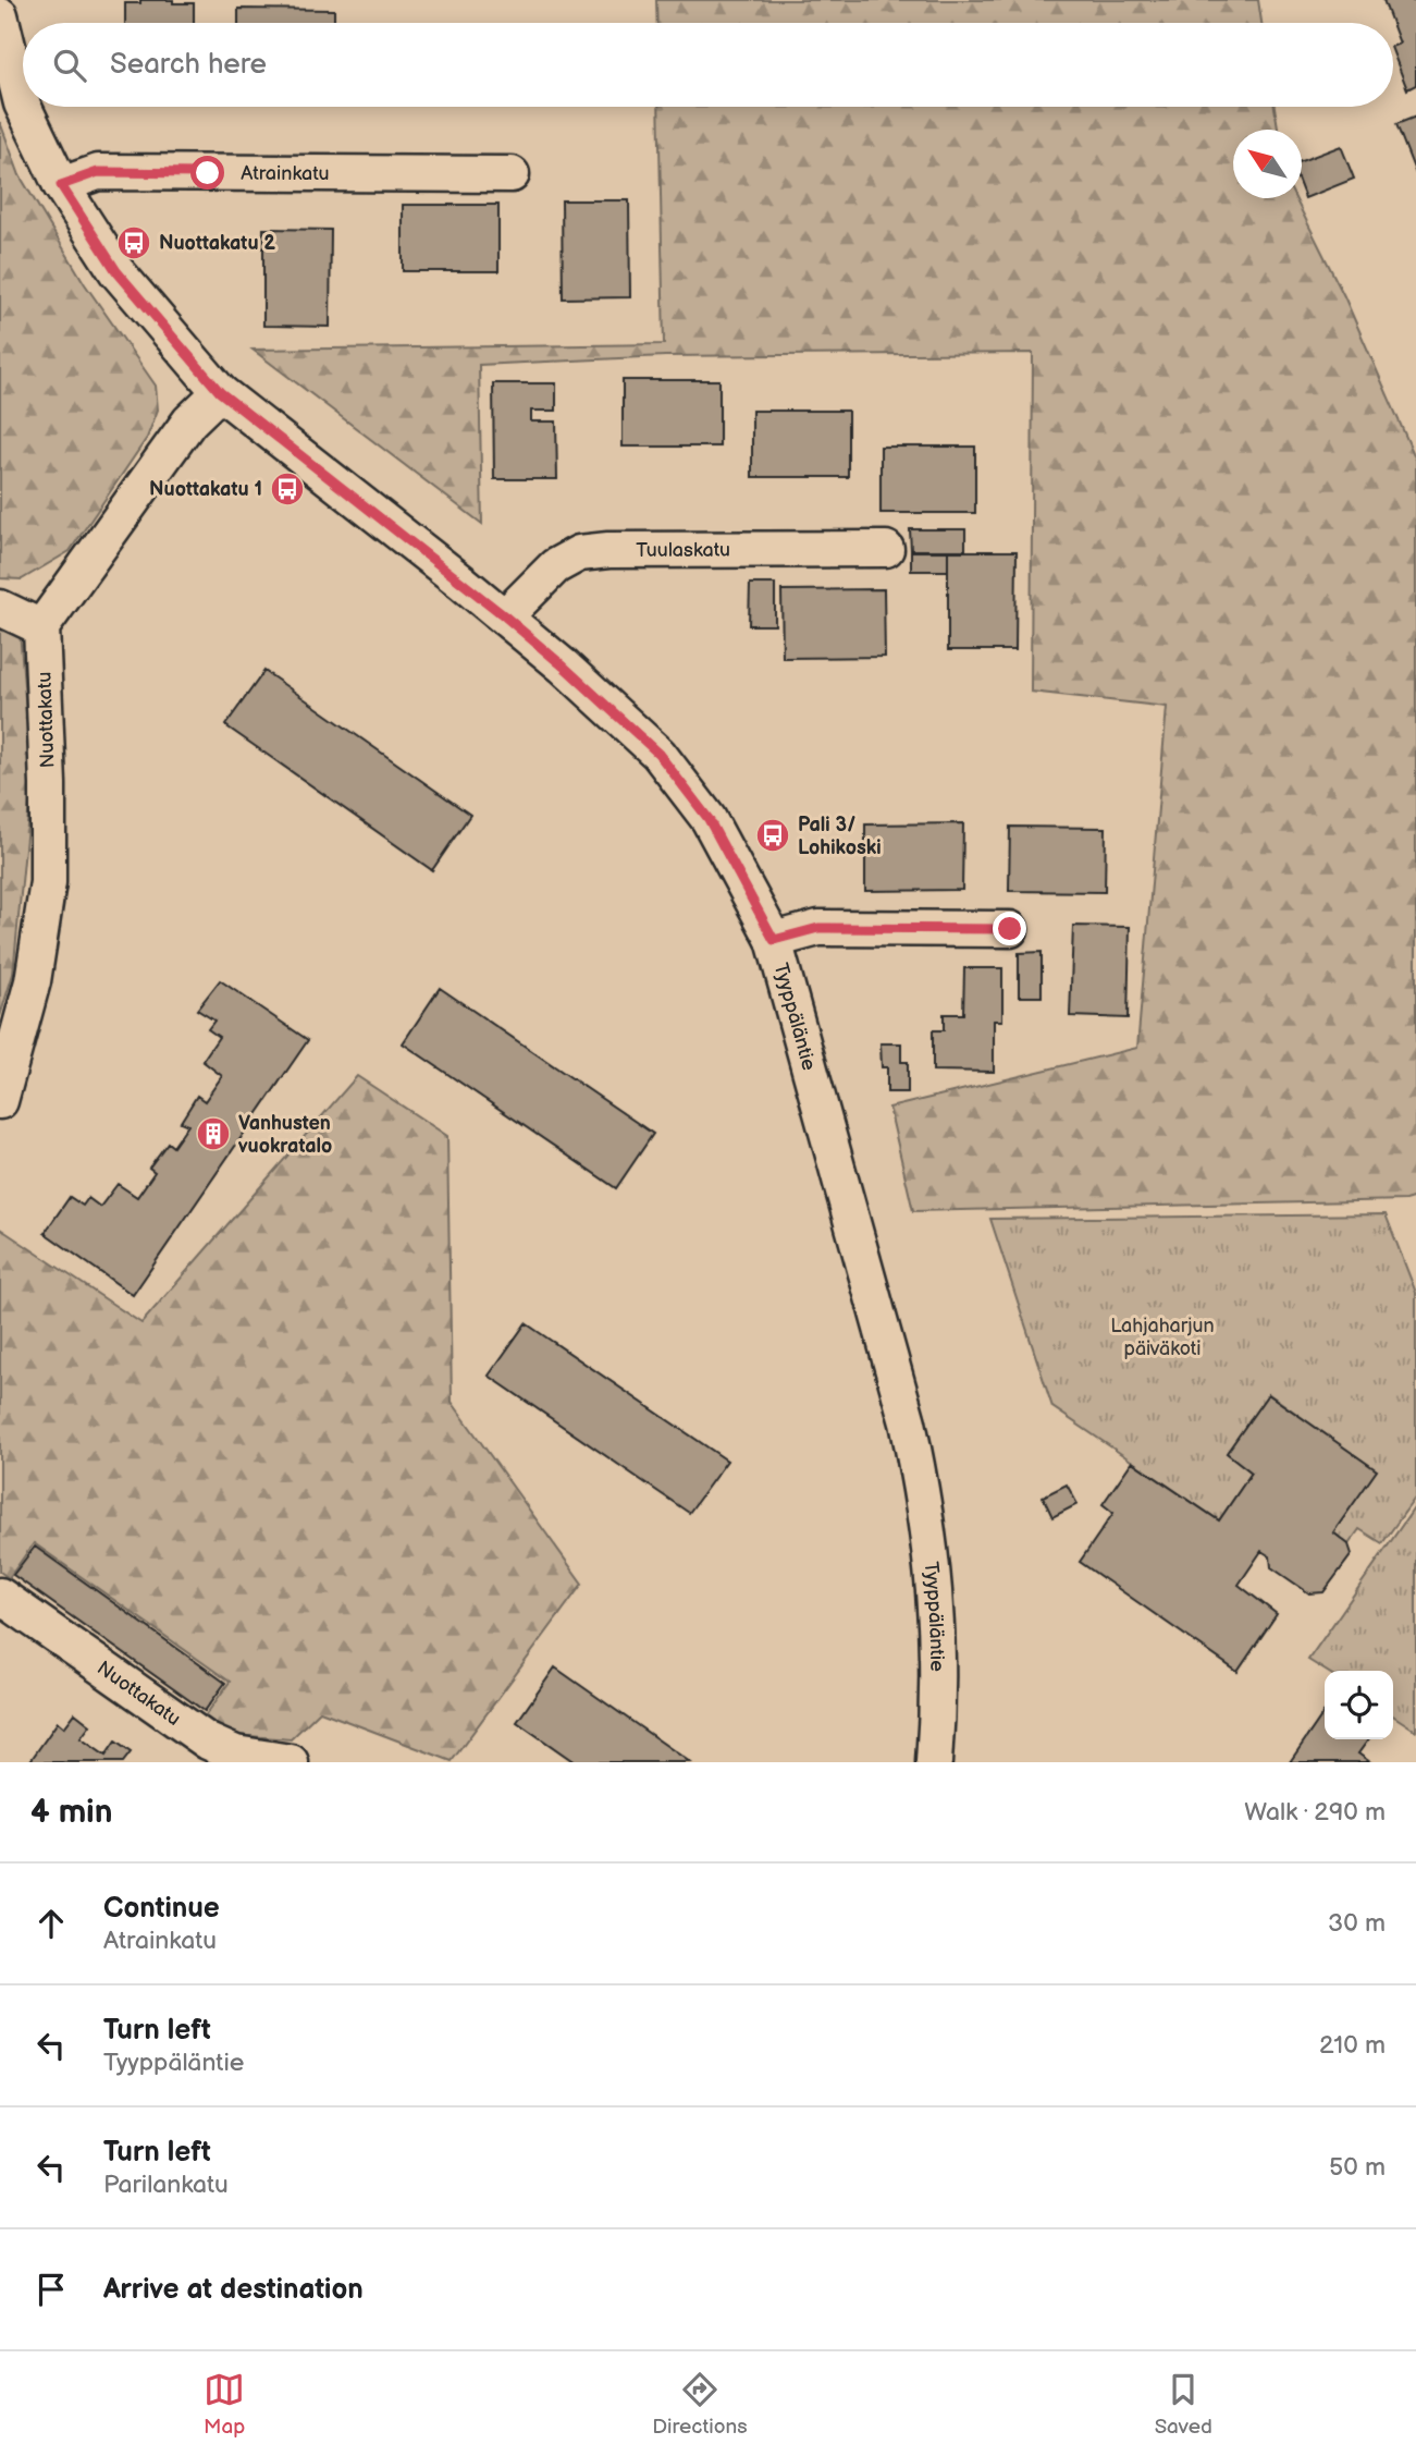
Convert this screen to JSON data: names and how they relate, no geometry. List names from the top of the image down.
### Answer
{
  "streets": {
    "street": [
      "Atrainkatu",
      "Tuulaskatu",
      "Nuottakatu",
      "Tyyppäläntie"
    ]
  },
  "crossings": [
    ["Atrainkatu", "Tyyppäläntie"],
    ["Tuulaskatu", "Tyyppäläntie"]
  ],
  "parks": ["Lahjaharjun päiväkoti"],
  "places": {
    "bus stop": ["Nuottakatu 2", "Nuottakatu 1", "Pali 3/ Lohikoski"],
    "building": ["Vanhusten vuokratalo"]
  },
  "north": "top left",
  "page": {
    "search": "Search here",
    "heading": ["4 min", "Walk · 290 m"],
    "list": [
      ["Continue", "Atrainkatu", "30 m"],
      ["Turn left", "Tyyppäläntie", "210 m"],
      ["Turn left", "Parilankatu", "50 m"],
      "Arrive at destination"
    ],
    "nav": ["Map", "Directions", "Saved"]
  }
}
